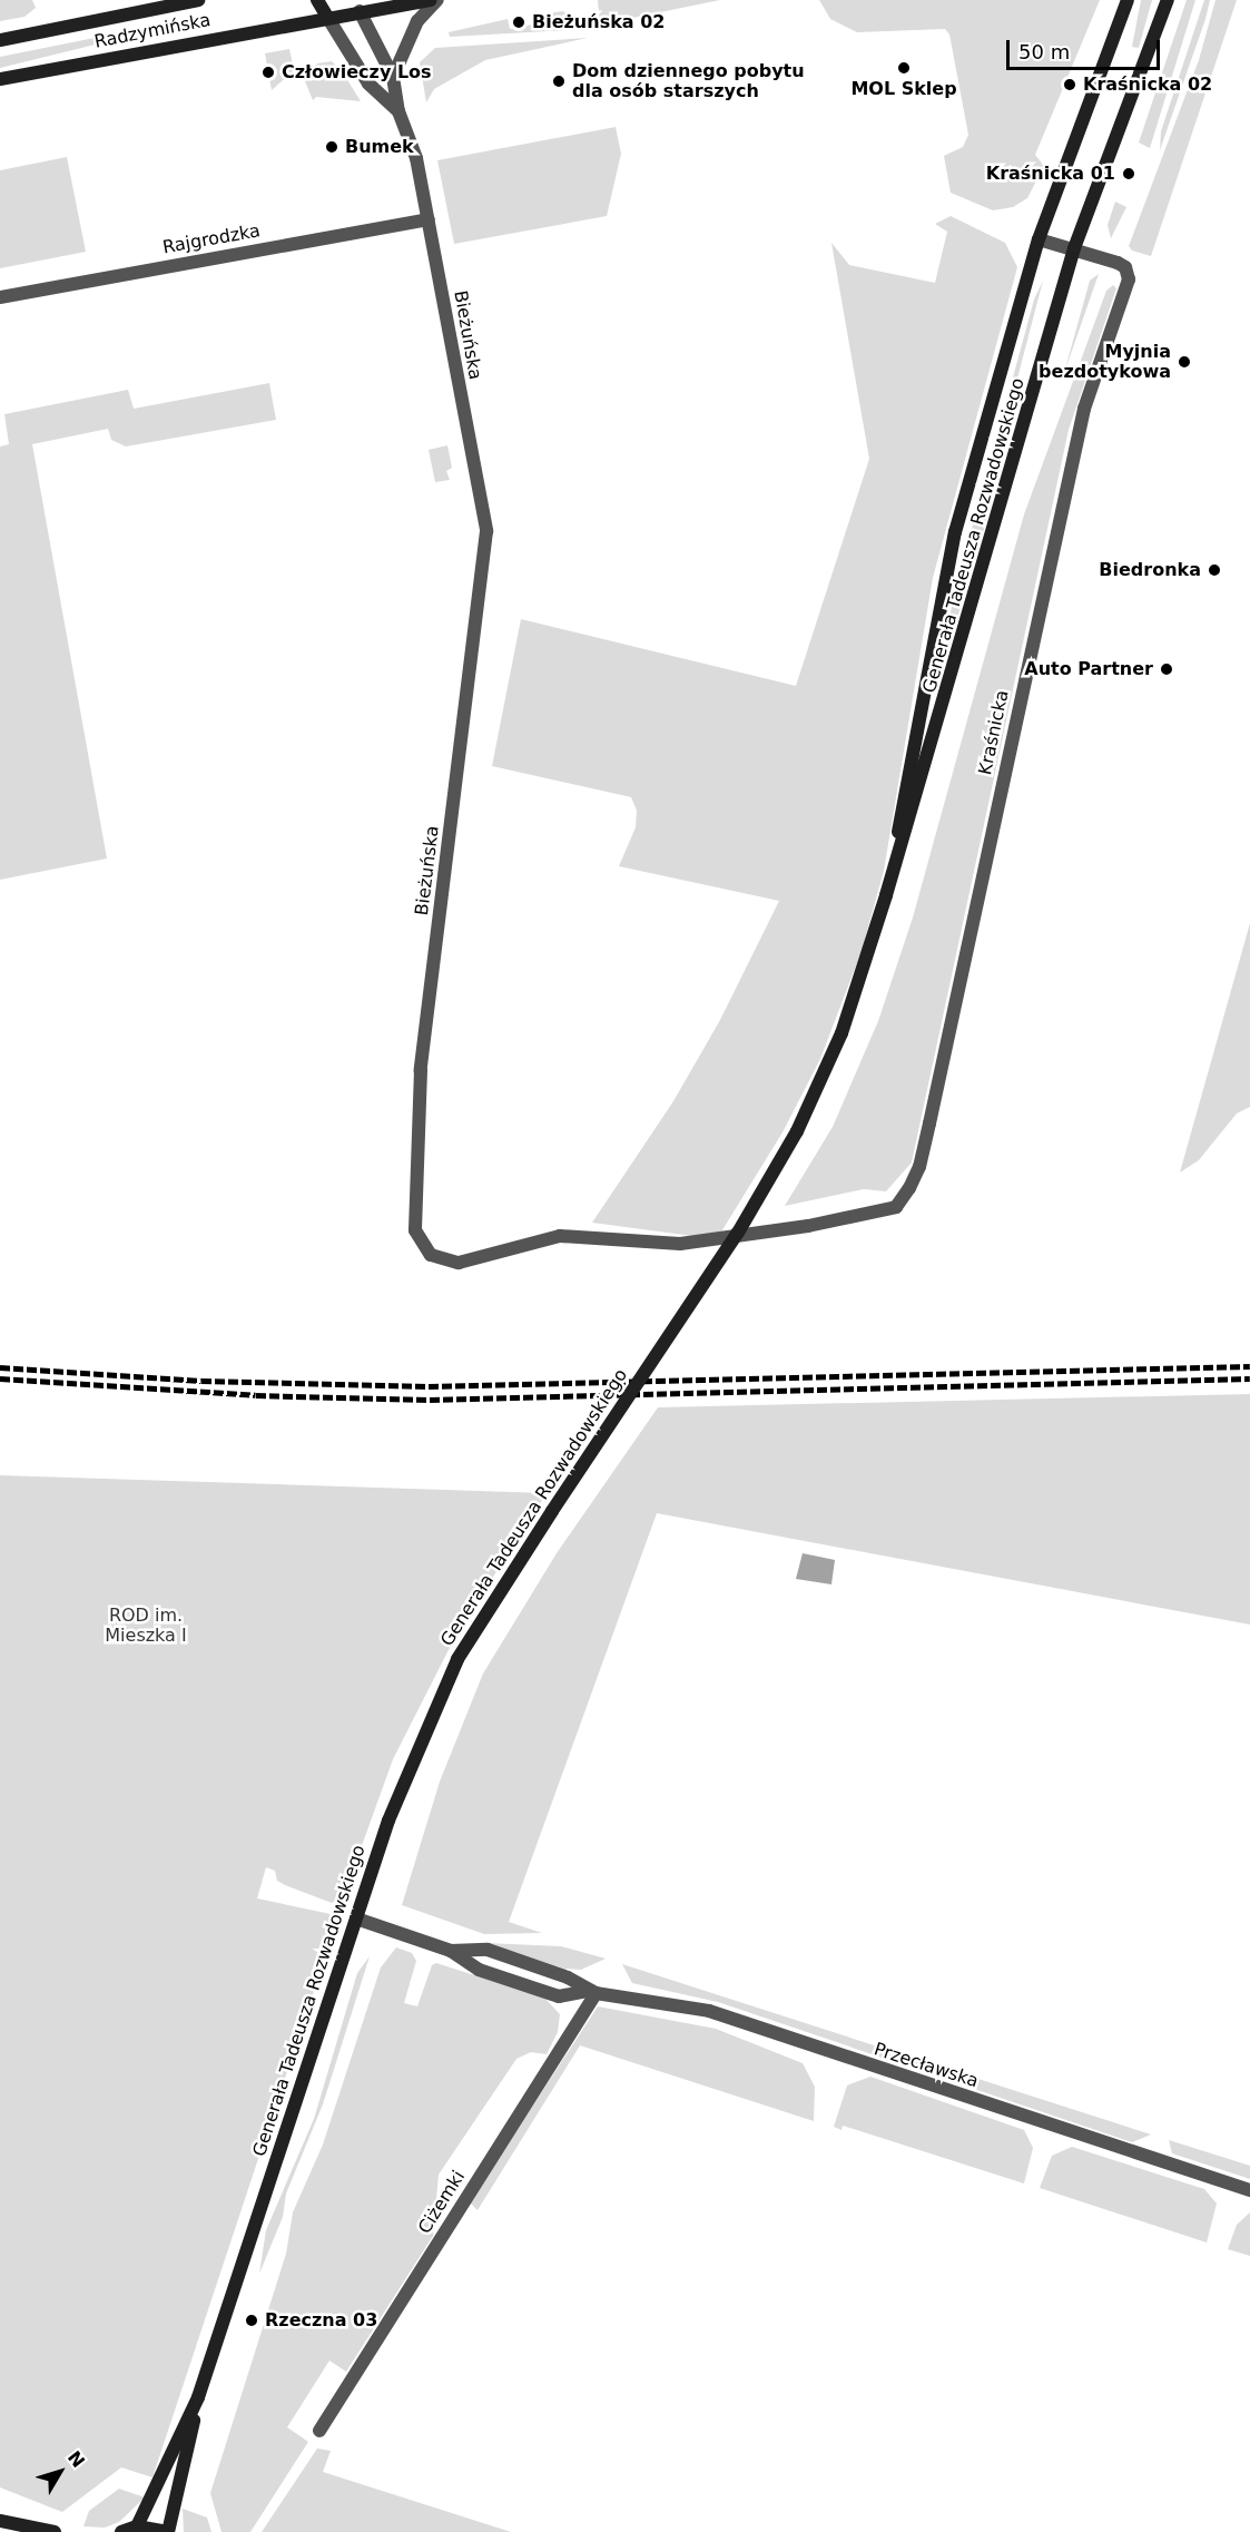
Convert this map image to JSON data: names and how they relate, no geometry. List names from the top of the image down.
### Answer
{
  "streets": {
    "street": [
      "Radzymińska",
      "Rajgrodzka",
      "Bieżuńska",
      "Generała Tadeusza Rozwadowskiego",
      "Kraśnicka",
      "Przecławska",
      "Ciżemki"
    ]
  },
  "crossings": [
    ["Radzymińska", "Bieżuńska"],
    ["Rajgrodzka", "Bieżuńska"],
    ["Bieżuńska", "Kraśnicka"],
    ["Generała Tadeusza Rozwadowskiego", "Kraśnicka"],
    ["Generała Tadeusza Rozwadowskiego", "Przecławska"],
    ["Przecławska", "Ciżemki"]
  ],
  "parks": ["ROD im. Mieszka I"],
  "places": [
    "Bieżuńska 02",
    "MOL Sklep",
    "Człowieczy Los",
    "Dom dziennego pobytu dla osób starszych",
    "Kraśnicka 02",
    "Bumek",
    "Kraśnicka 01",
    "Myjnia bezdotykowa",
    "Biedronka",
    "Auto Partner",
    "Rzeczna 03"
  ],
  "scale_bar": "50 m",
  "north": "top right"
}
